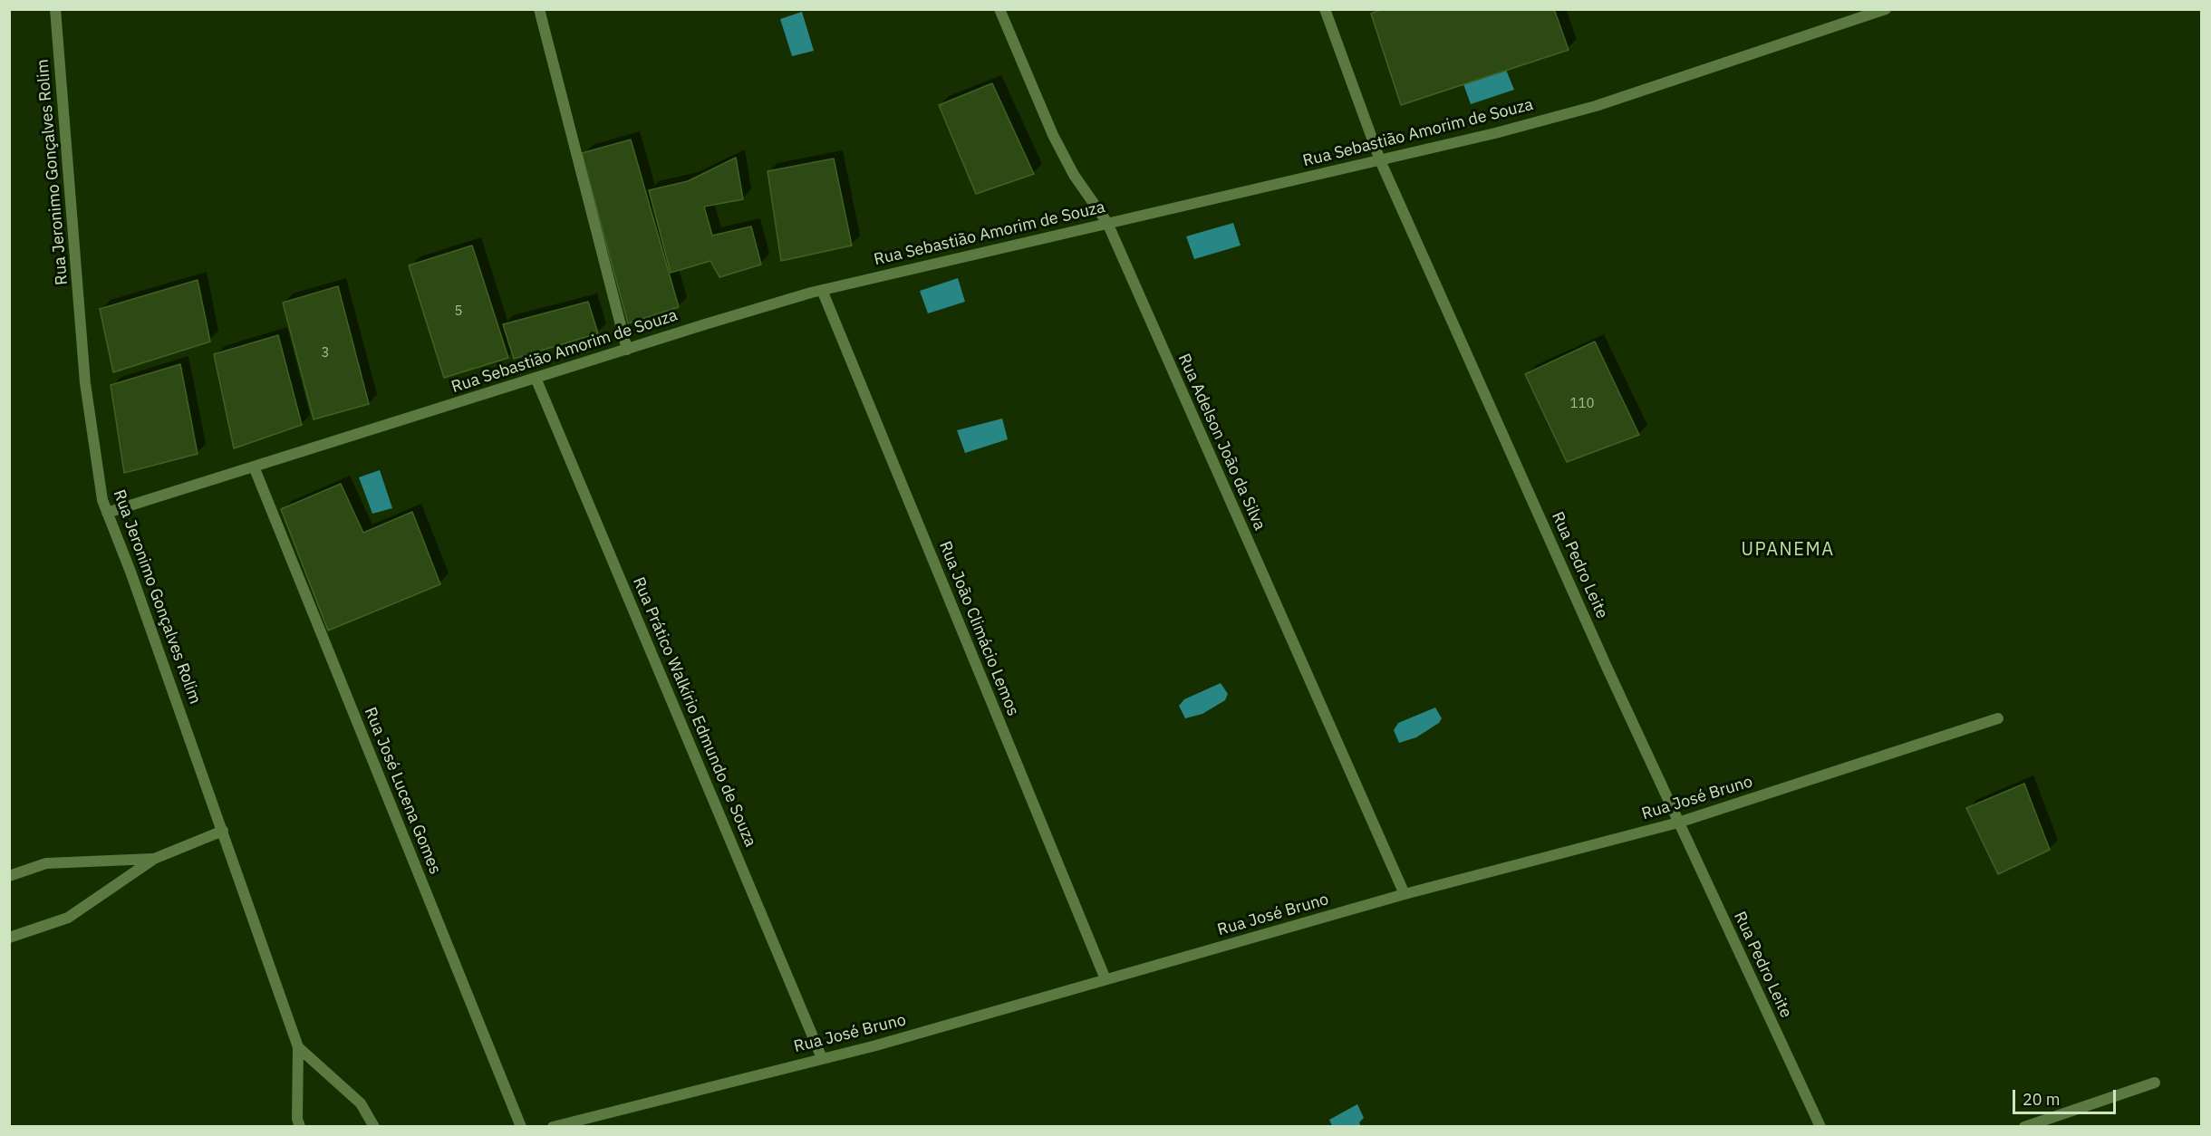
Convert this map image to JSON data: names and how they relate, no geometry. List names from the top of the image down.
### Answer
{
  "streets": {
    "street": [
      "Rua Sebastião Amorim de Souza",
      "Rua Jeronimo Gonçalves Rolim",
      "Rua Adelson João da Silva",
      "Rua Pedro Leite",
      "Rua João Climácio Lemos",
      "Rua Prático Walkírio Edmundo de Souza",
      "Rua José Lucena Gomes",
      "Rua José Bruno"
    ]
  },
  "crossings": [
    ["Rua Sebastião Amorim de Souza", "Rua Jeronimo Gonçalves Rolim"],
    ["Rua Sebastião Amorim de Souza", "Rua Adelson João da Silva"],
    ["Rua Sebastião Amorim de Souza", "Rua Pedro Leite"],
    ["Rua Sebastião Amorim de Souza", "Rua João Climácio Lemos"],
    ["Rua Sebastião Amorim de Souza", "Rua Prático Walkírio Edmundo de Souza"],
    ["Rua Sebastião Amorim de Souza", "Rua José Lucena Gomes"],
    ["Rua Adelson João da Silva", "Rua José Bruno"],
    ["Rua Pedro Leite", "Rua José Bruno"],
    ["Rua João Climácio Lemos", "Rua José Bruno"],
    ["Rua Prático Walkírio Edmundo de Souza", "Rua José Bruno"]
  ],
  "districts": ["UPANEMA"],
  "house_numbers": ["5", "3", "110"],
  "scale_bar": "20 m"
}
